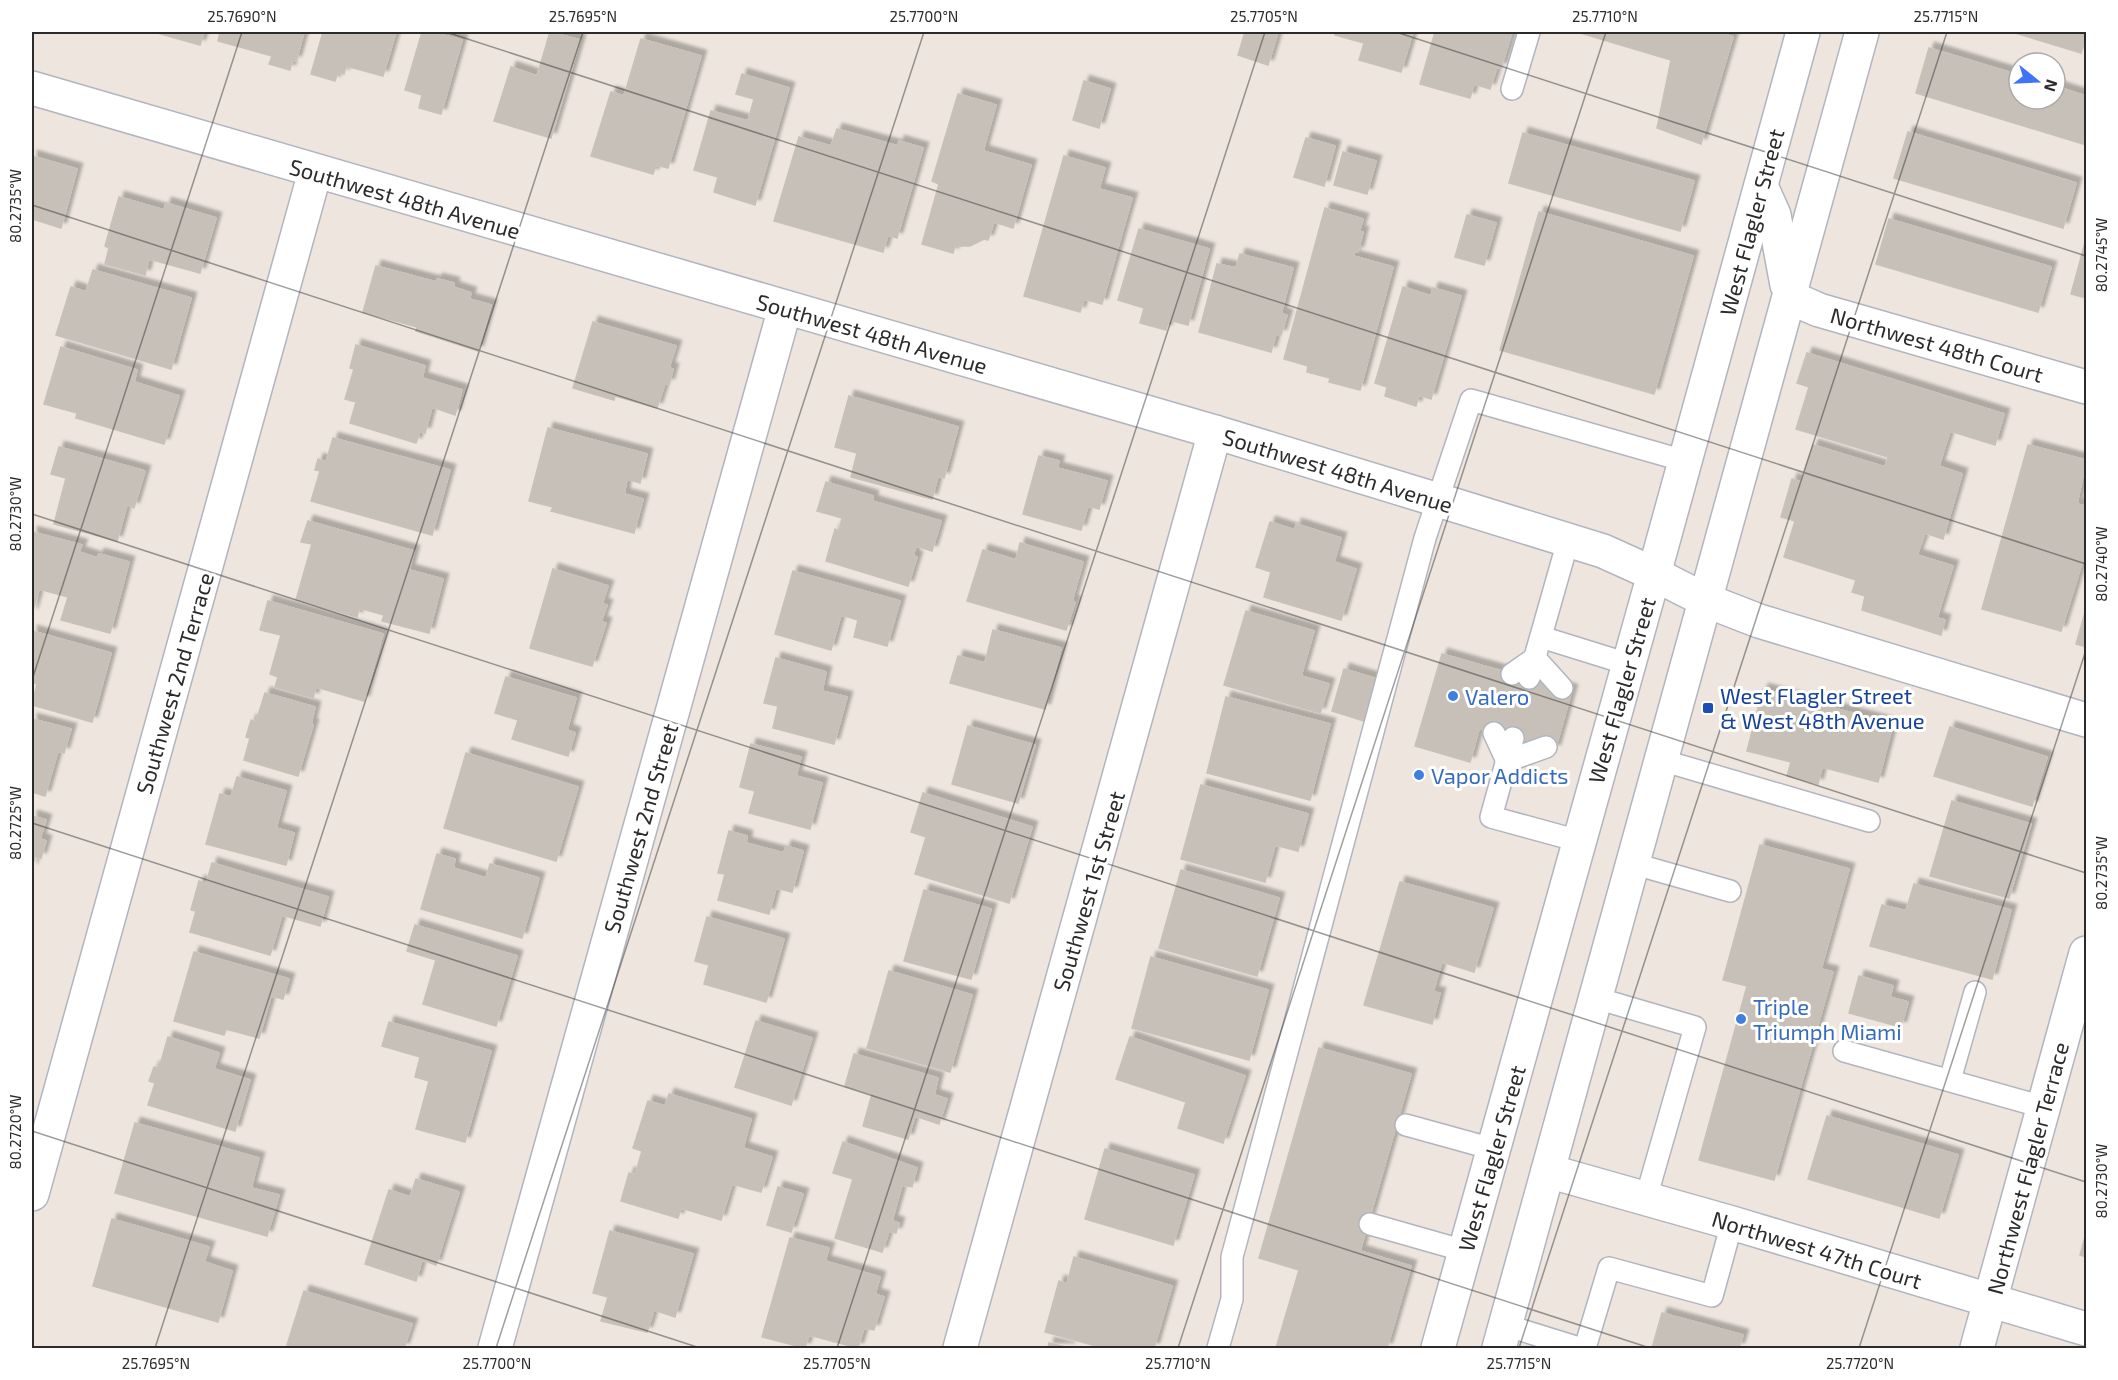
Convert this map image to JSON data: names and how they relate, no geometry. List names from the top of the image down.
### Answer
{
  "streets": {
    "street": [
      "Southwest 48th Avenue",
      "West Flagler Street",
      "Northwest 48th Court",
      "Southwest 2nd Terrace",
      "Southwest 2nd Street",
      "Southwest 1st Street",
      "Northwest Flagler Terrace",
      "Northwest 47th Court"
    ]
  },
  "crossings": [
    ["Southwest 48th Avenue", "West Flagler Street"],
    ["Southwest 48th Avenue", "Southwest 2nd Terrace"],
    ["Southwest 48th Avenue", "Southwest 2nd Street"],
    ["Southwest 48th Avenue", "Southwest 1st Street"],
    ["Northwest Flagler Terrace", "Northwest 47th Court"]
  ],
  "places": {
    "other": ["Valero", "Vapor Addicts", "Triple Triumph Miami"],
    "transit": ["West Flagler Street & West 48th Avenue"]
  },
  "north": "right",
  "coordinates": [
    "25.7690°N",
    "25.7695°N",
    "25.7700°N",
    "25.7705°N",
    "25.7710°N",
    "25.7715°N",
    "80.2735°W",
    "80.2745°W",
    "80.2730°W",
    "80.2740°W",
    "80.2725°W",
    "80.2720°W",
    "25.7720°N"
  ]
}
